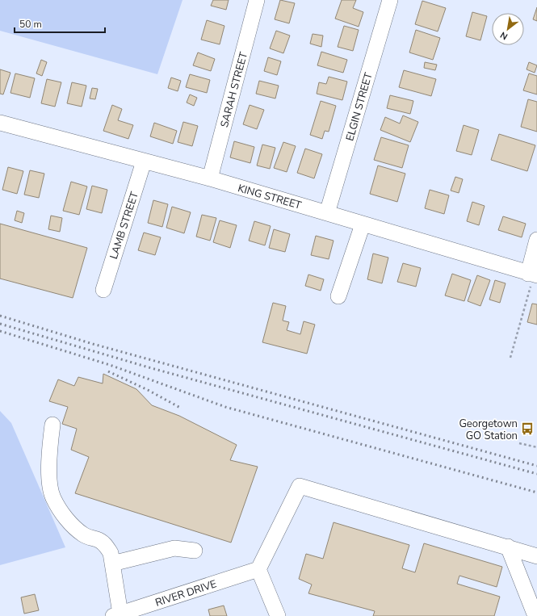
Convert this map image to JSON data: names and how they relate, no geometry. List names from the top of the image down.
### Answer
{
  "streets": {
    "street": [
      "SARAH STREET",
      "ELGIN STREET",
      "KING STREET",
      "LAMB STREET",
      "RIVER DRIVE"
    ]
  },
  "crossings": [
    ["SARAH STREET", "KING STREET"],
    ["ELGIN STREET", "KING STREET"],
    ["KING STREET", "LAMB STREET"]
  ],
  "places": {
    "bus stop": ["Georgetown GO Station"]
  },
  "scale_bar": "50 m",
  "north": "bottom left"
}
